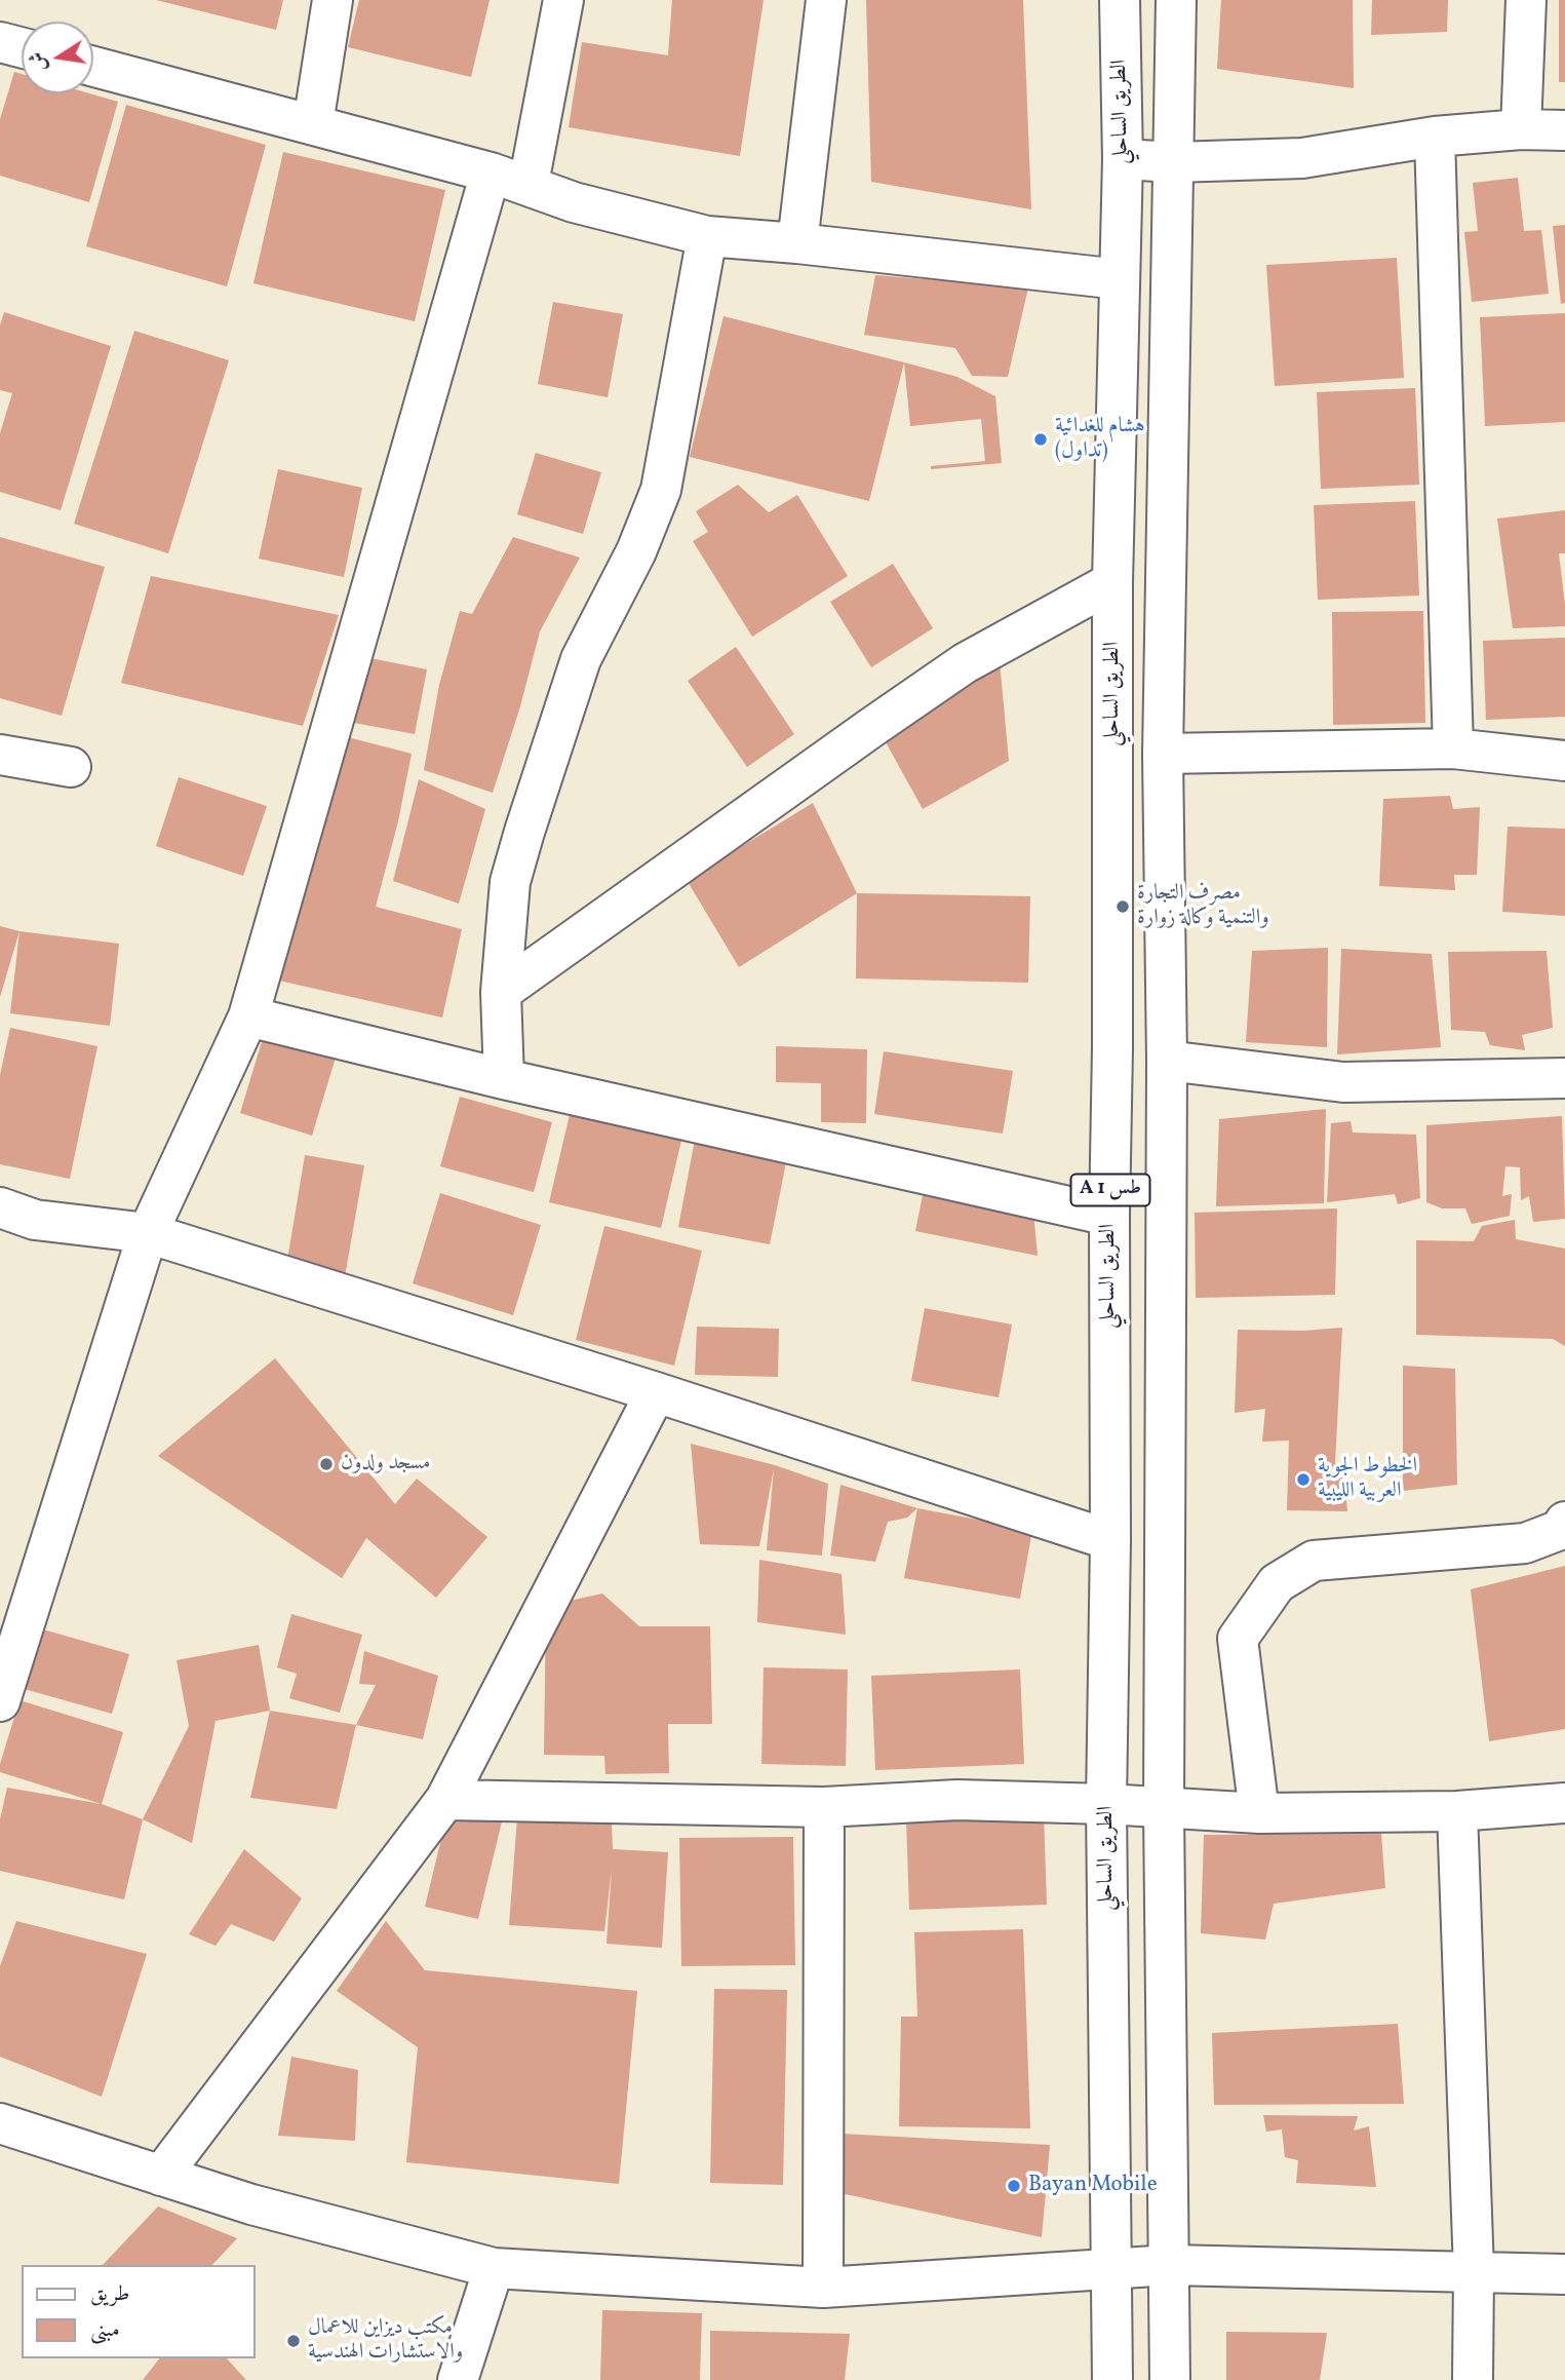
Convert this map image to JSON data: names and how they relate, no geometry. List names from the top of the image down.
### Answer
{
  "streets": {
    "main road": ["الطريق الساحلي", "A 1 طس"]
  },
  "places": [
    "هشام للغدائية (تداول)",
    "مصرف التجارة والتنمية وكالة زوارة",
    "مسجد ولدون",
    "الخطوط الجوية العربية الليبية",
    "Bayan Mobile",
    "مكتب ديزاين للاعمال والاستشارات الهندسية"
  ],
  "legend": ["طريق", "مبنى"],
  "north": "left"
}
